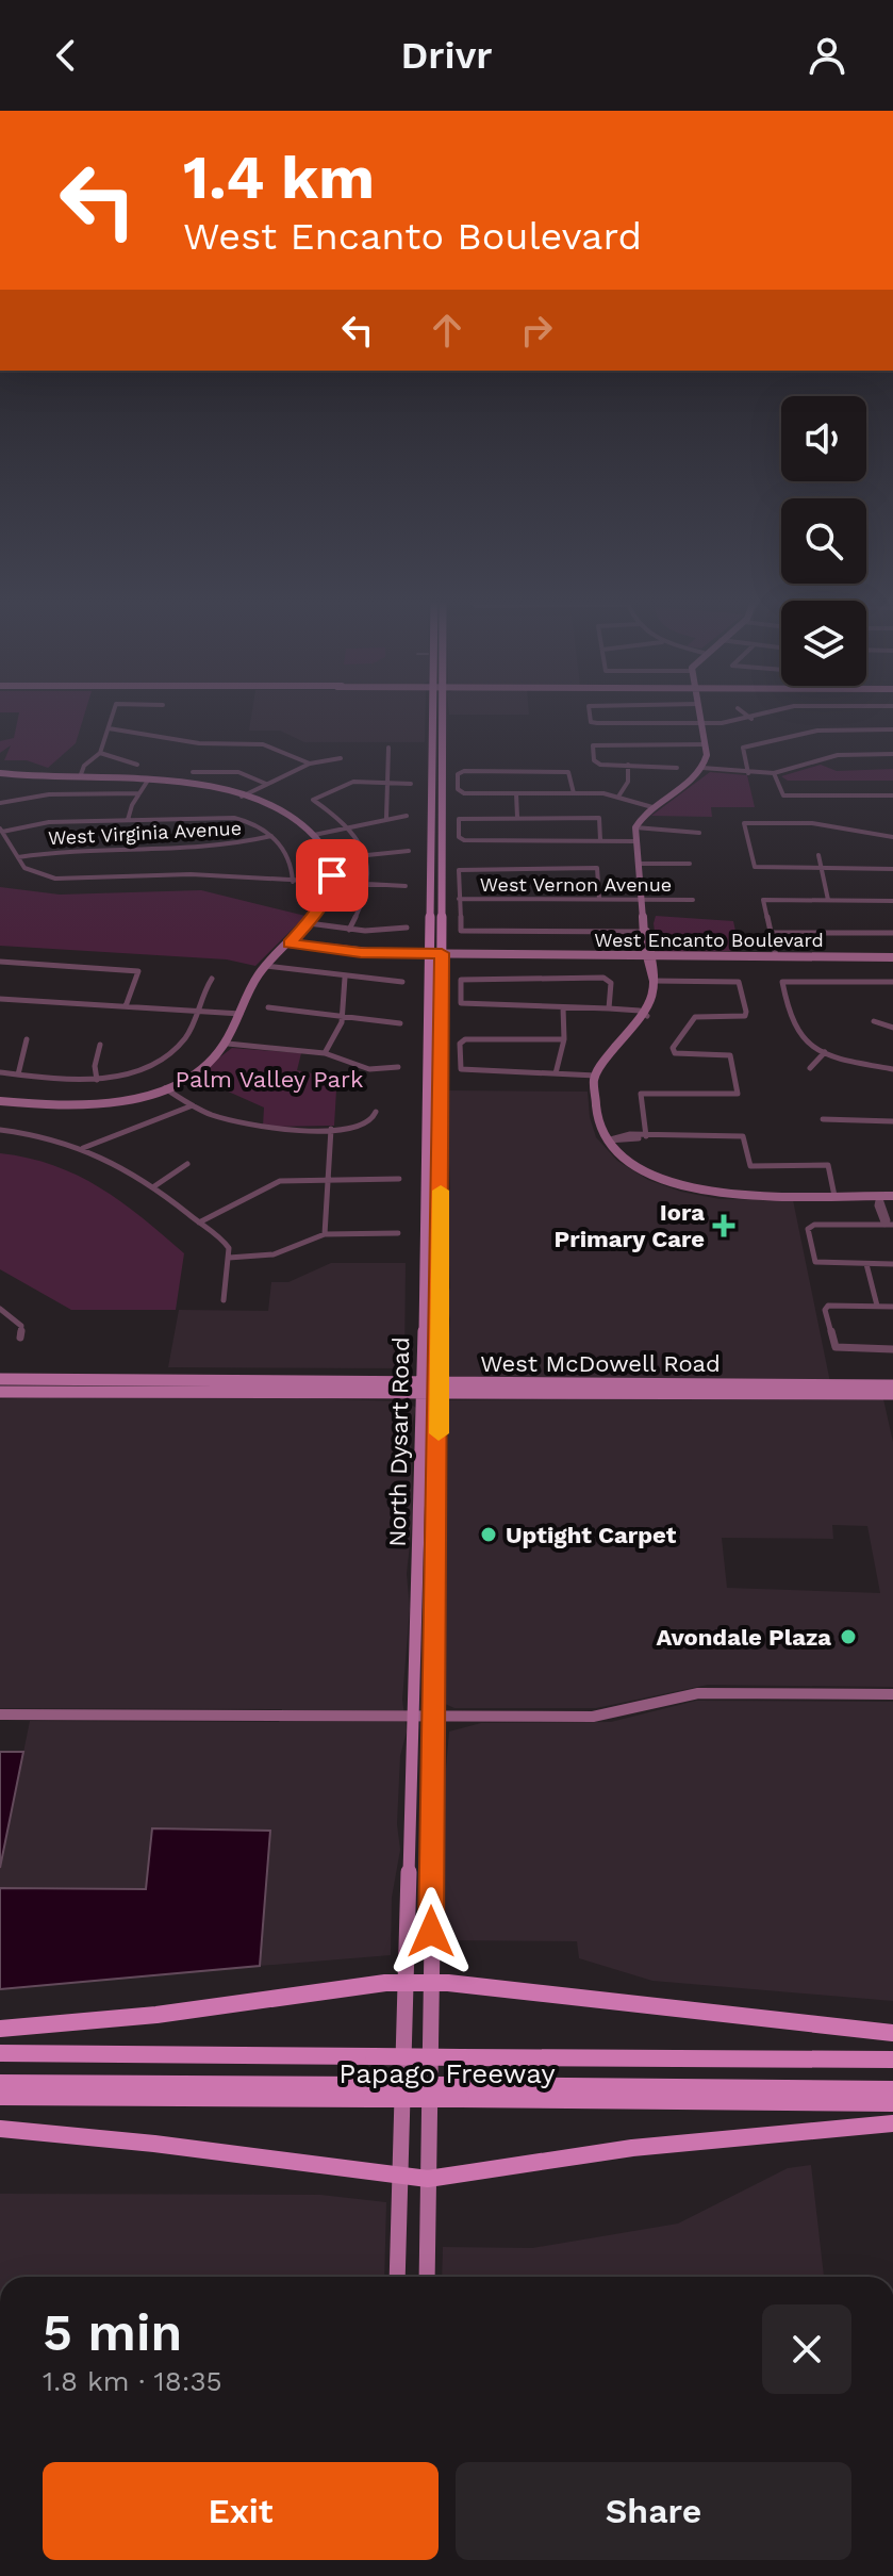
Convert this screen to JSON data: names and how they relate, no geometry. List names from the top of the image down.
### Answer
{
  "streets": {
    "highway": ["Papago Freeway"],
    "main road": ["West McDowell Road", "North Dysart Road"],
    "street": ["West Virginia Avenue", "West Vernon Avenue", "West Encanto Boulevard"]
  },
  "crossings": [
    ["West Encanto Boulevard", "North Dysart Road"],
    ["West McDowell Road", "North Dysart Road"]
  ],
  "parks": ["Palm Valley Park"],
  "places": {
    "health": ["Iora Primary Care"],
    "other": ["Uptight Carpet", "Avondale Plaza"]
  },
  "page": {
    "header": "Drivr",
    "turn": ["1.4 km", "West Encanto Boulevard"],
    "heading": ["5 min", "1.8 km · 18:35"],
    "buttons": ["Exit", "Share"]
  }
}
